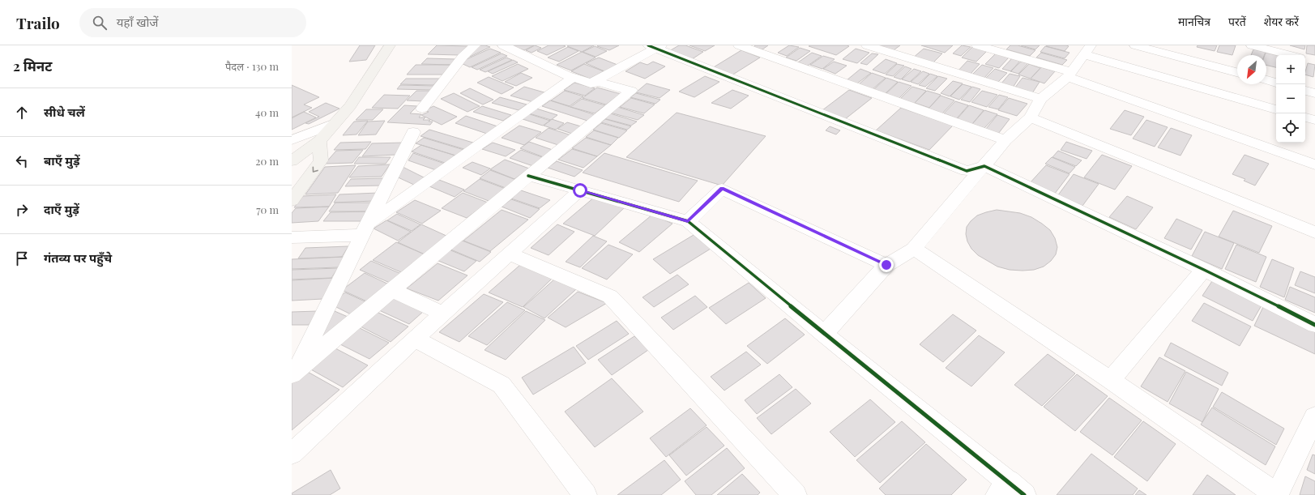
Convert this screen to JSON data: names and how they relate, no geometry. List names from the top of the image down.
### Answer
{
  "north": "bottom left",
  "page": {
    "header": "Trailo",
    "search": "यहाँ खोजें",
    "nav": ["मानचित्र", "परतें", "शेयर करें"],
    "heading": ["2 मिनट", "पैदल · 130 m"],
    "map_buttons": ["+", "−"],
    "list": [
      ["सीधे चलें", "40 m"],
      ["बाएँ मुड़ें", "20 m"],
      ["दाएँ मुड़ें", "70 m"],
      "गंतव्य पर पहुँचे"
    ]
  }
}
